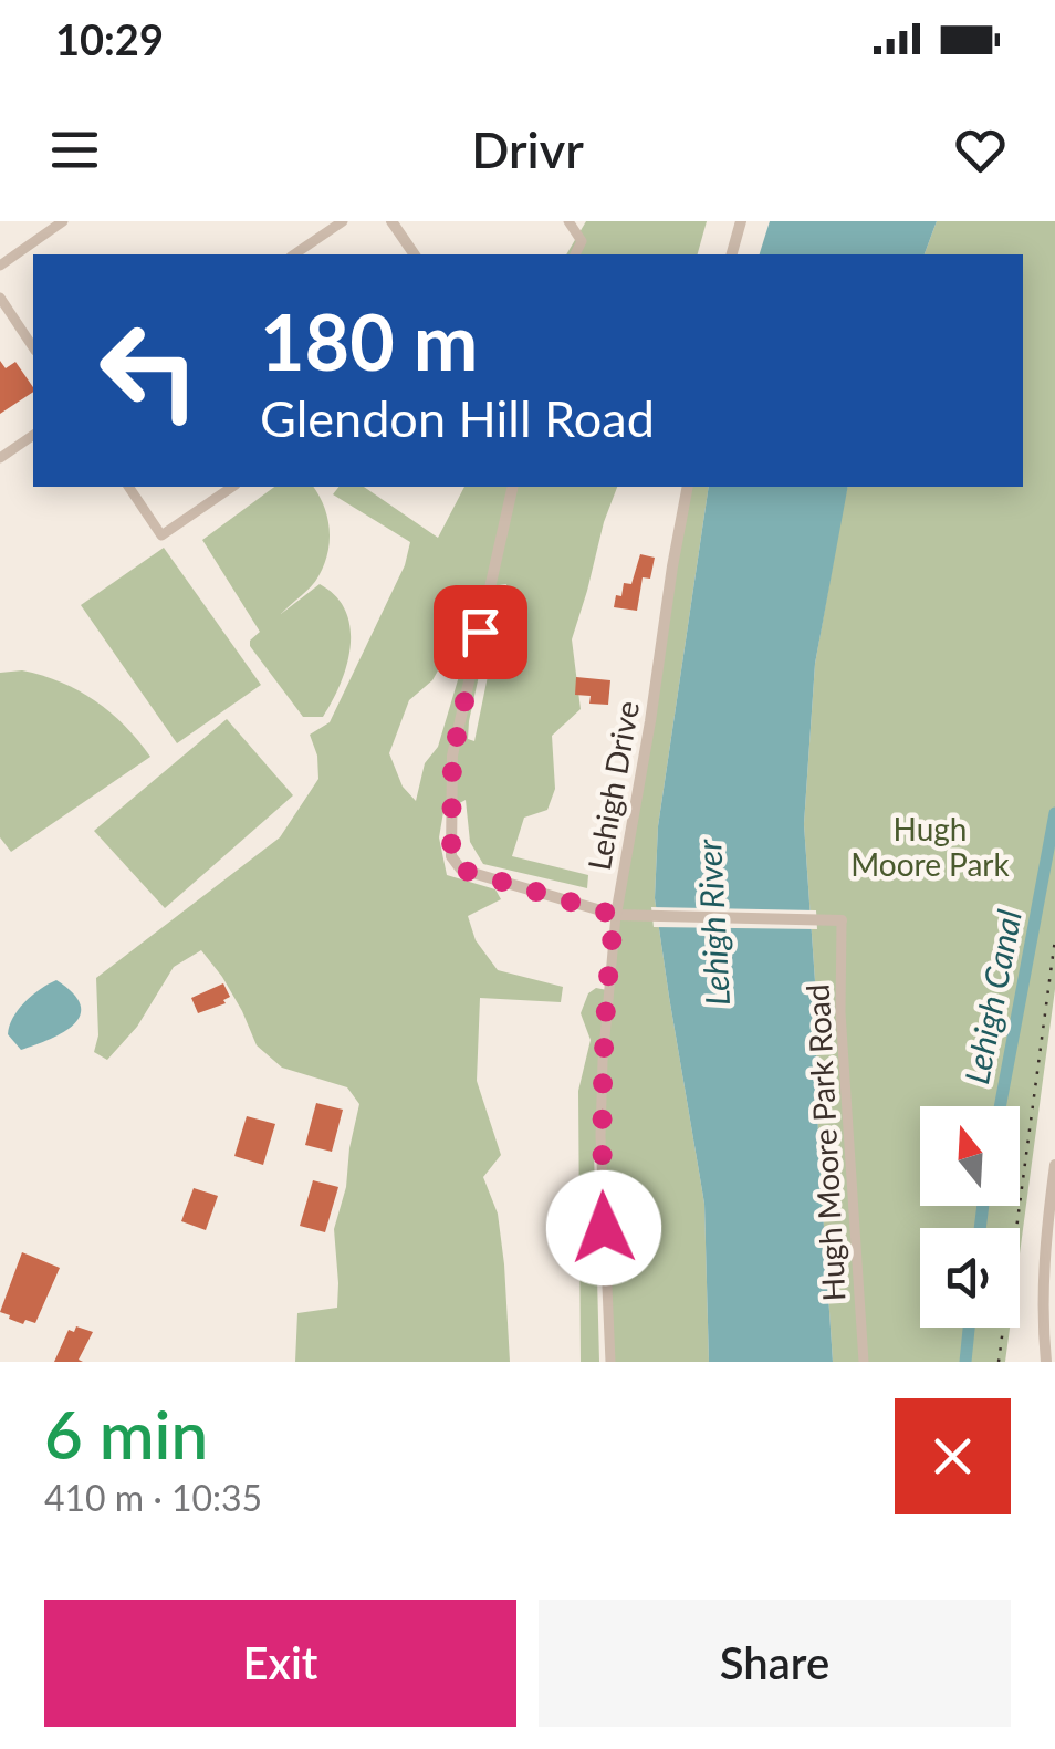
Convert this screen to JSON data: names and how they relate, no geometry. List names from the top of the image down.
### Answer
{
  "streets": {
    "street": ["Lehigh Drive", "Hugh Moore Park Road"]
  },
  "water": ["Lehigh River", "Lehigh Canal"],
  "parks": ["Hugh Moore Park"],
  "north": "top",
  "page": {
    "status": "10:29",
    "header": "Drivr",
    "turn": ["180 m", "Glendon Hill Road"],
    "heading": ["6 min", "410 m · 10:35"],
    "buttons": ["Exit", "Share"]
  }
}
